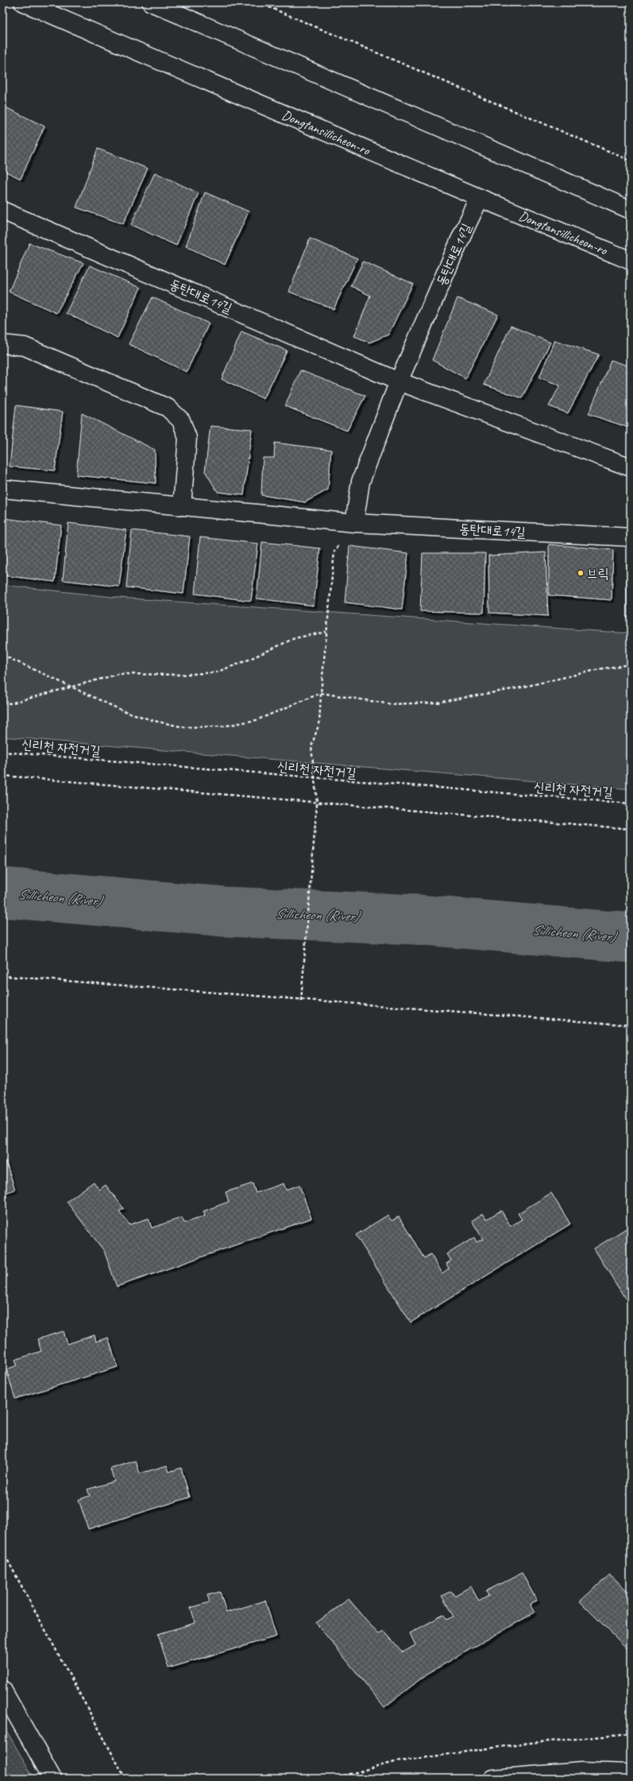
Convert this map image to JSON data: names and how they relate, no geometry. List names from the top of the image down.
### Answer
{
  "streets": {
    "street": ["Dongtansillicheon-ro", "동탄대로14길"],
    "path": ["신리천 자전거길"]
  },
  "crossings": [
    ["Dongtansillicheon-ro", "동탄대로14길"]
  ],
  "water": ["Sillicheon (River)"],
  "places": ["브릭"]
}
